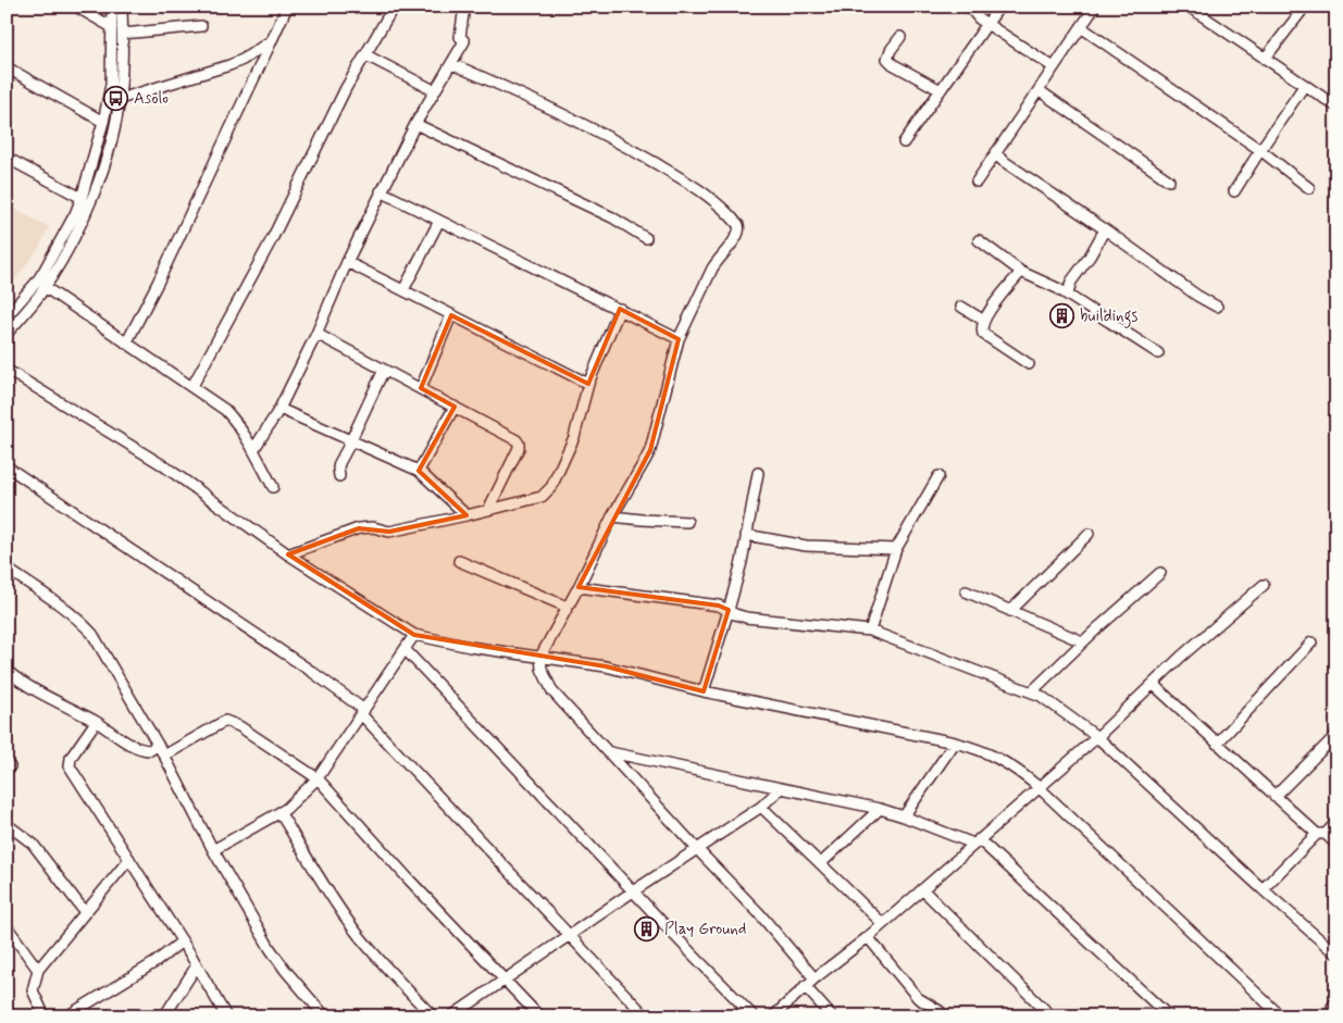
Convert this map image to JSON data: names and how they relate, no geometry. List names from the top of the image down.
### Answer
{
  "places": {
    "bus stop": ["Asolo"],
    "building": ["buildings", "Play Ground"]
  }
}
